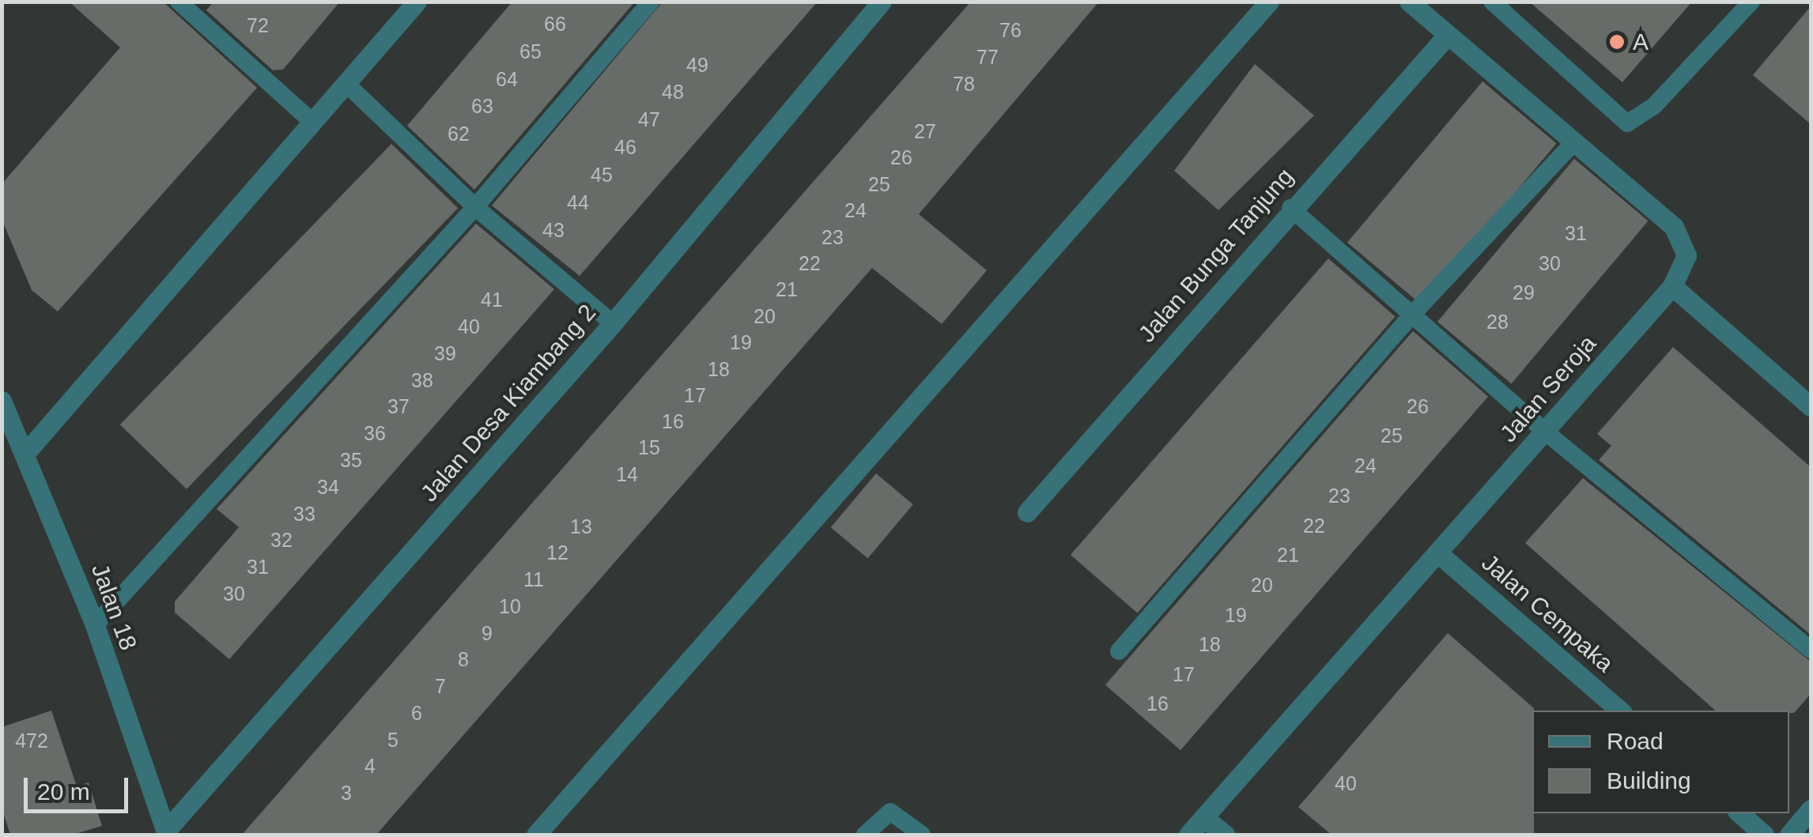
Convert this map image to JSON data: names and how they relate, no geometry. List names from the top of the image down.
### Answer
{
  "streets": {
    "street": [
      "Jalan Bunga Tanjung",
      "Jalan Seroja",
      "Jalan Desa Kiambang 2",
      "Jalan 18",
      "Jalan Cempaka"
    ]
  },
  "crossings": [
    ["Jalan Bunga Tanjung", "Jalan Seroja"],
    ["Jalan Seroja", "Jalan Cempaka"],
    ["Jalan Desa Kiambang 2", "Jalan 18"]
  ],
  "places": ["A"],
  "house_numbers": [
    "66",
    "72",
    "76",
    "65",
    "77",
    "49",
    "64",
    "78",
    "48",
    "63",
    "47",
    "27",
    "62",
    "46",
    "26",
    "45",
    "25",
    "44",
    "24",
    "43",
    "31",
    "23",
    "22",
    "30",
    "21",
    "29",
    "41",
    "20",
    "28",
    "40",
    "19",
    "39",
    "18",
    "38",
    "17",
    "37",
    "26",
    "16",
    "36",
    "25",
    "15",
    "35",
    "24",
    "14",
    "34",
    "23",
    "33",
    "22",
    "13",
    "32",
    "12",
    "21",
    "31",
    "11",
    "20",
    "30",
    "10",
    "19",
    "9",
    "18",
    "8",
    "17",
    "7",
    "16",
    "6",
    "5",
    "472",
    "4",
    "40",
    "3"
  ],
  "legend": ["Road", "Building"],
  "scale_bar": "20 m"
}
